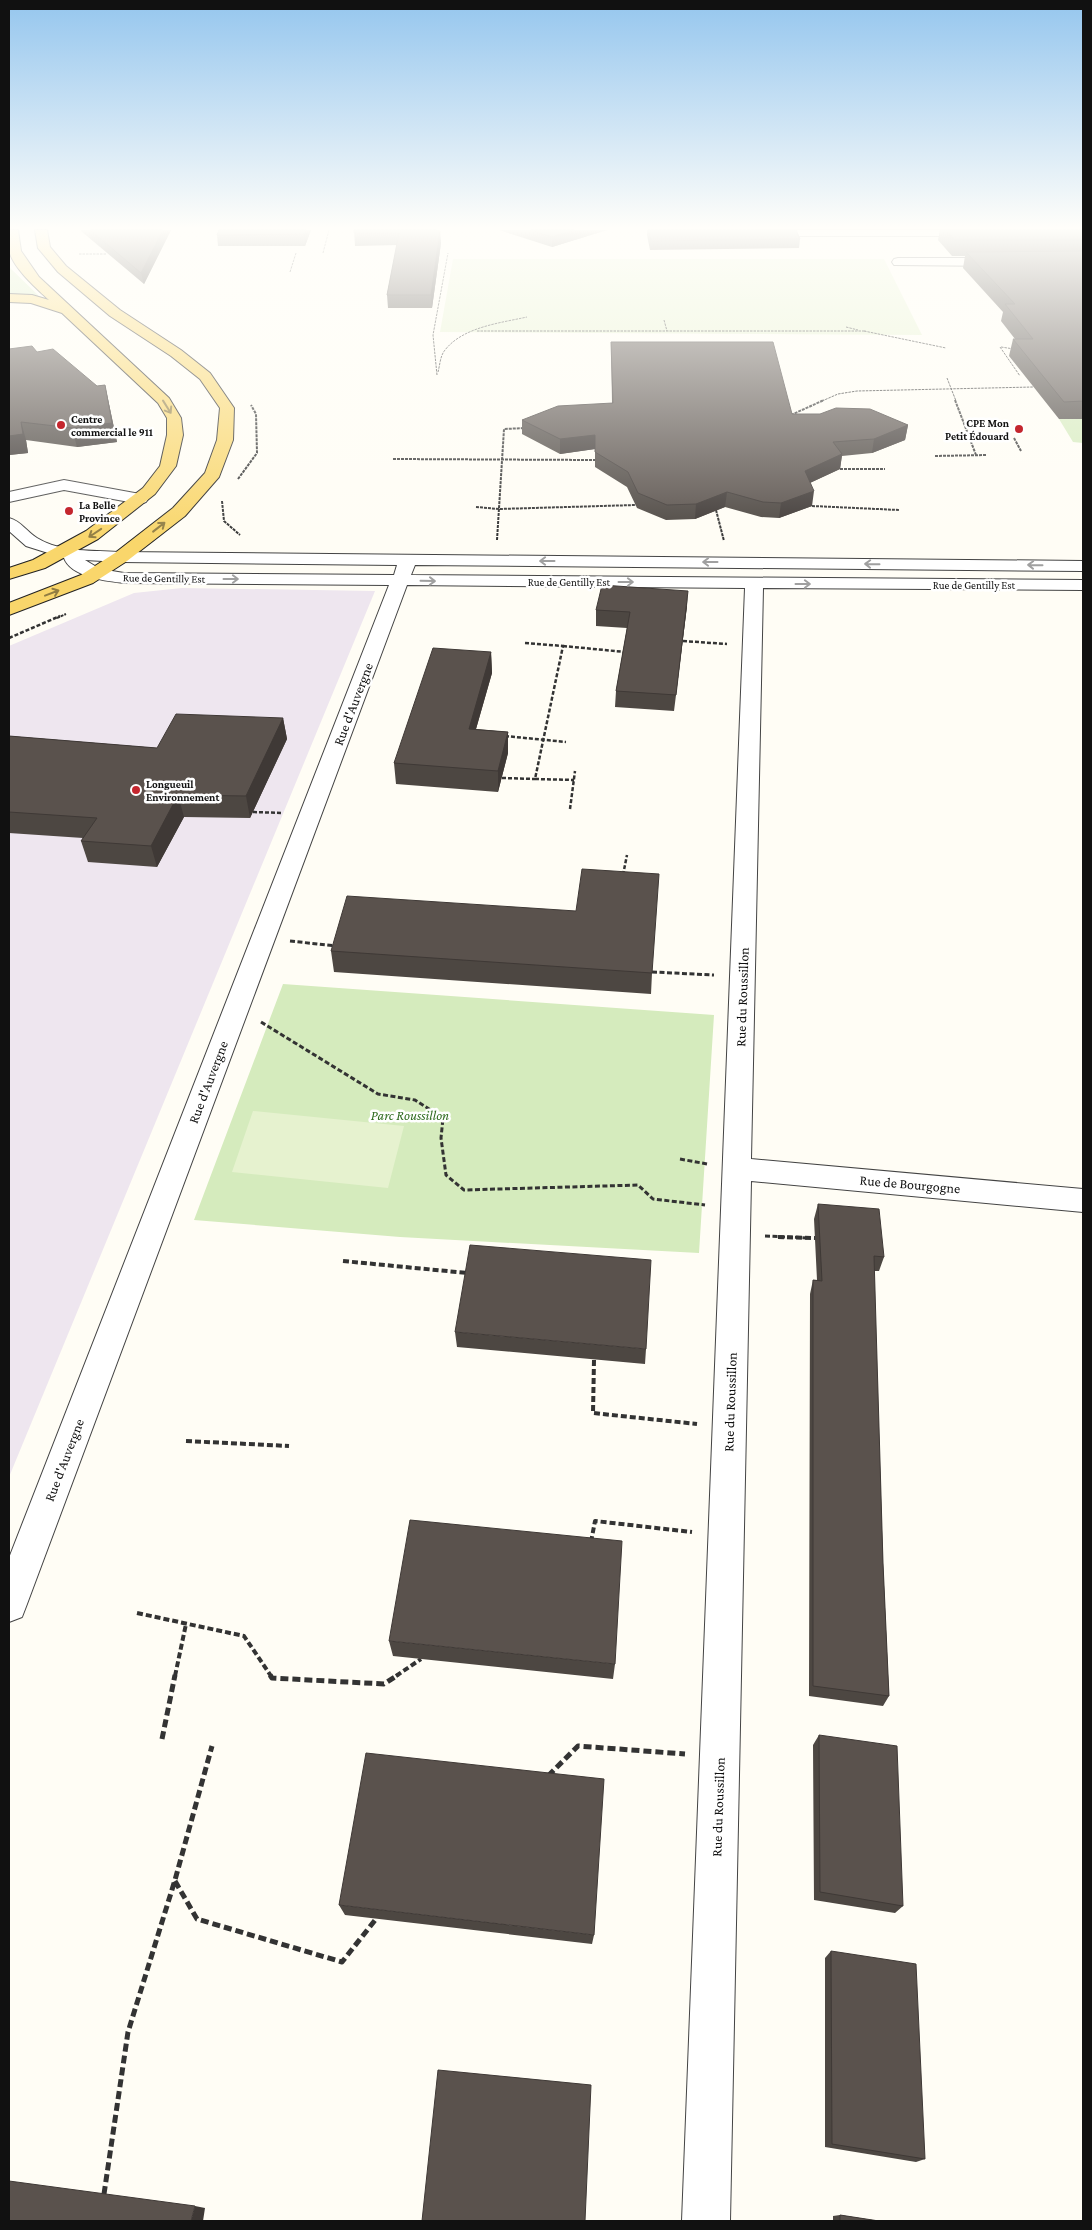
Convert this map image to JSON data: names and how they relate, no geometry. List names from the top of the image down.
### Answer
{
  "streets": {
    "street": [
      "Rue de Gentilly Est",
      "Rue d'Auvergne",
      "Rue du Roussillon",
      "Rue de Bourgogne"
    ]
  },
  "crossings": [
    ["Rue de Gentilly Est", "Rue d'Auvergne"],
    ["Rue de Gentilly Est", "Rue du Roussillon"],
    ["Rue du Roussillon", "Rue de Bourgogne"]
  ],
  "parks": ["Parc Roussillon"],
  "places": [
    "Centre commercial le 911",
    "CPE Mon Petit Édouard",
    "La Belle Province",
    "Longueuil Environnement"
  ]
}
